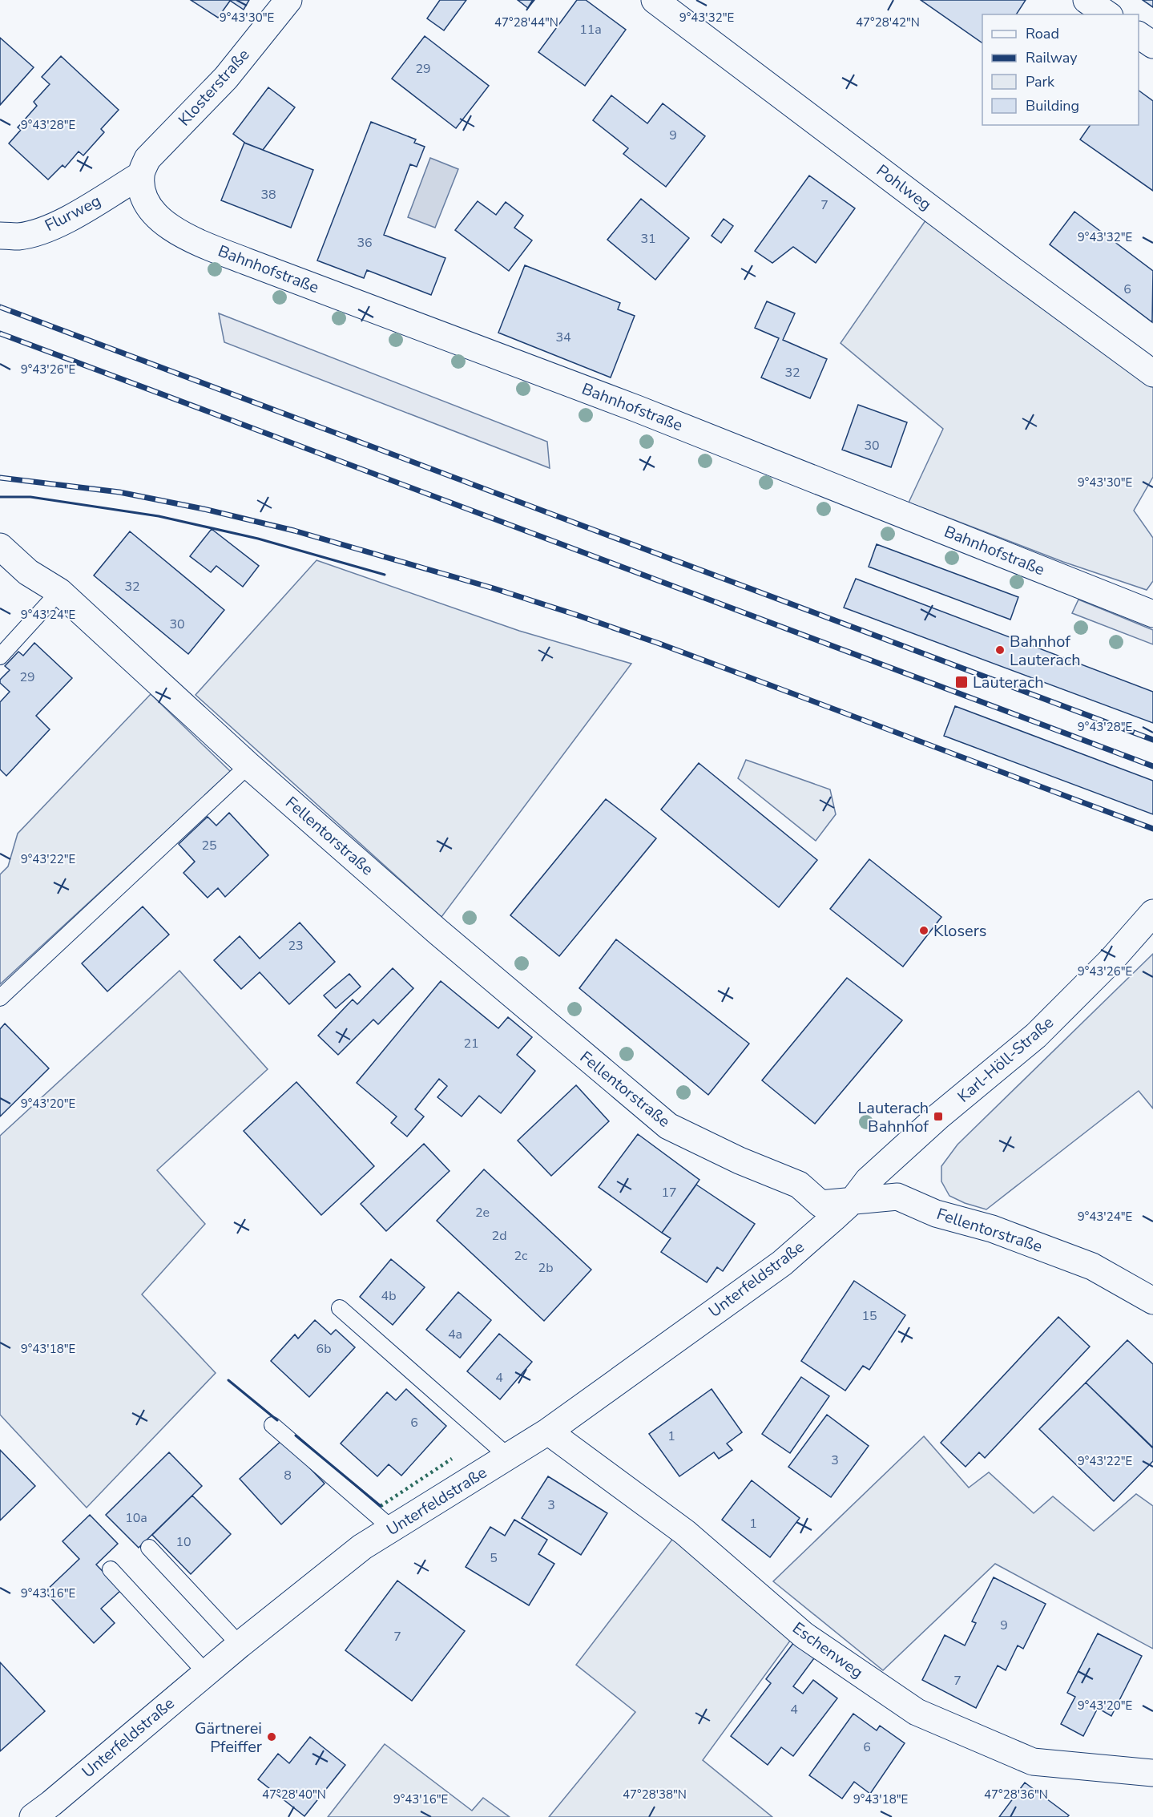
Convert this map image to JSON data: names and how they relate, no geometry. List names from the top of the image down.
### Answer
{
  "streets": {
    "street": [
      "Klosterstraße",
      "Pohlweg",
      "Flurweg",
      "Bahnhofstraße",
      "Fellentorstraße",
      "Karl-Höll-Straße",
      "Unterfeldstraße",
      "Eschenweg"
    ]
  },
  "crossings": [
    ["Klosterstraße", "Flurweg"],
    ["Klosterstraße", "Bahnhofstraße"],
    ["Flurweg", "Bahnhofstraße"],
    ["Fellentorstraße", "Karl-Höll-Straße"],
    ["Fellentorstraße", "Unterfeldstraße"],
    ["Karl-Höll-Straße", "Unterfeldstraße"],
    ["Unterfeldstraße", "Eschenweg"]
  ],
  "places": {
    "other": ["Bahnhof Lauterach", "Klosers", "Gärtnerei Pfeiffer"],
    "transit": ["Lauterach", "Lauterach Bahnhof"]
  },
  "house_numbers": [
    "11a",
    "29",
    "9",
    "38",
    "7",
    "31",
    "36",
    "6",
    "34",
    "32",
    "30",
    "32",
    "30",
    "29",
    "25",
    "23",
    "21",
    "17",
    "2e",
    "2d",
    "2c",
    "2b",
    "4b",
    "15",
    "4a",
    "6b",
    "4",
    "6",
    "1",
    "3",
    "8",
    "3",
    "10a",
    "1",
    "10",
    "5",
    "9",
    "7",
    "7",
    "4",
    "6"
  ],
  "legend": [
    "Road",
    "Railway",
    "Park",
    "Building"
  ],
  "coordinates": [
    "9°43'30\"E",
    "9°43'32\"E",
    "47°28'44\"N",
    "47°28'42\"N",
    "9°43'28\"E",
    "9°43'26\"E",
    "9°43'24\"E",
    "9°43'22\"E",
    "9°43'20\"E",
    "9°43'18\"E",
    "9°43'16\"E",
    "47°28'40\"N",
    "47°28'38\"N",
    "47°28'36\"N"
  ]
}
